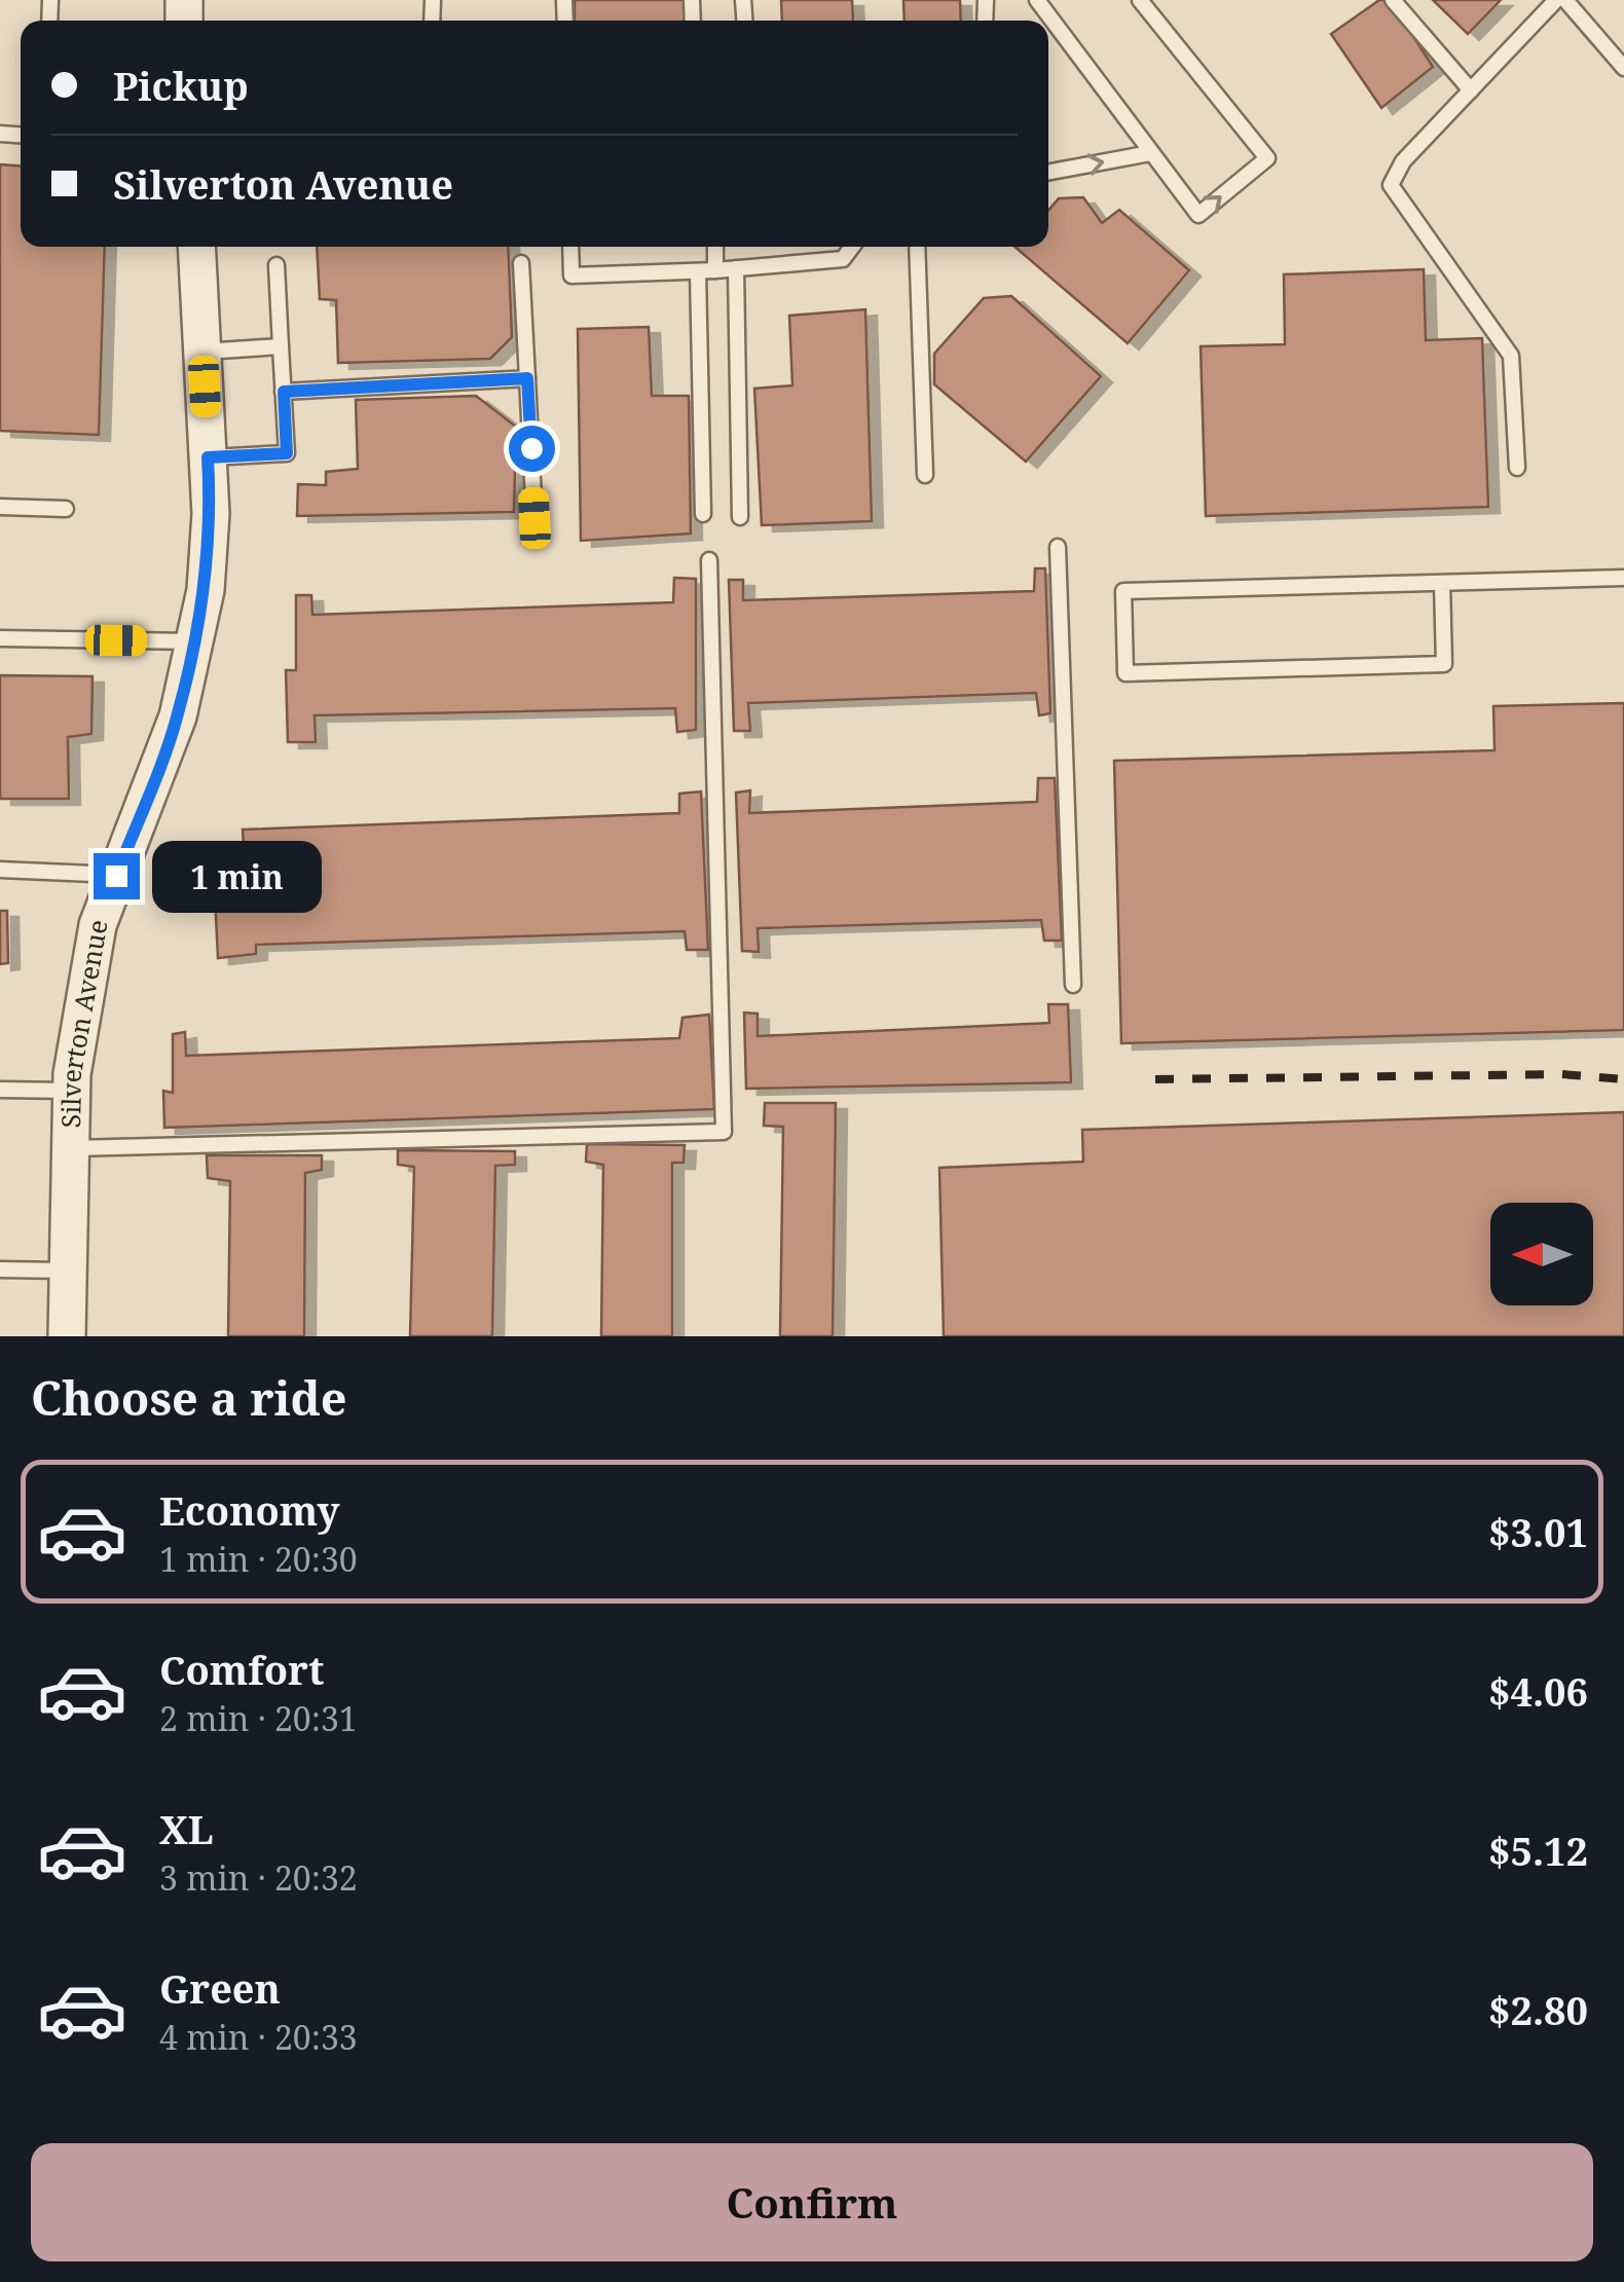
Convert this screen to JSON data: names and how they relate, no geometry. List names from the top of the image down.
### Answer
{
  "streets": {
    "street": ["Silverton Avenue"]
  },
  "north": "left",
  "page": {
    "banner": ["Pickup", "Silverton Avenue"],
    "bubble": "1 min",
    "heading": "Choose a ride",
    "list": [
      {
        "name": "Economy",
        "note": "1 min · 20:30",
        "value": "$3.01"
      },
      {
        "name": "Comfort",
        "note": "2 min · 20:31",
        "value": "$4.06"
      },
      {
        "name": "XL",
        "note": "3 min · 20:32",
        "value": "$5.12"
      },
      {
        "name": "Green",
        "note": "4 min · 20:33",
        "value": "$2.80"
      }
    ],
    "buttons": "Confirm"
  }
}
